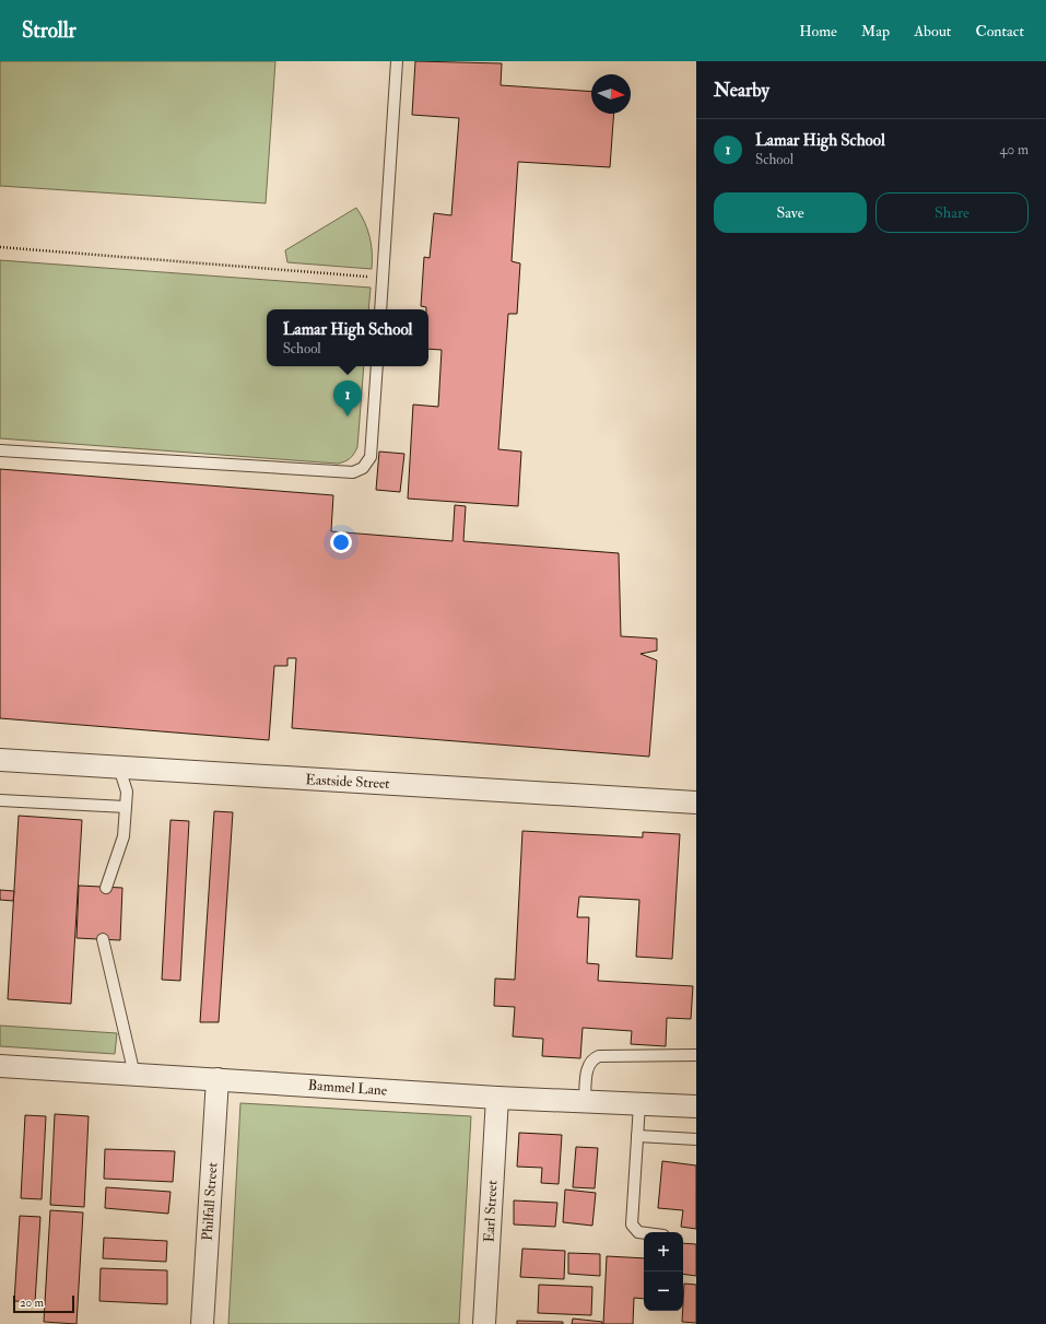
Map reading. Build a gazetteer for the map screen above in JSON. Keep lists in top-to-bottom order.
{
  "streets": {
    "street": [
      "Eastside Street",
      "Bammel Lane",
      "Philfall Street",
      "Earl Street"
    ]
  },
  "crossings": [
    ["Bammel Lane", "Philfall Street"],
    ["Bammel Lane", "Earl Street"]
  ],
  "scale_bar": "20 m",
  "north": "right",
  "page": {
    "header": "Strollr",
    "nav": [
      "Home",
      "Map",
      "About",
      "Contact"
    ],
    "heading": "Nearby",
    "list": [
      {
        "mark": "1",
        "name": "Lamar High School",
        "note": "School",
        "value": "40 m"
      }
    ],
    "buttons": ["Save", "Share"],
    "popup": ["Lamar High School", "School"],
    "pins": "1",
    "map_buttons": ["+", "−"],
    "scale": "20 m"
  }
}
